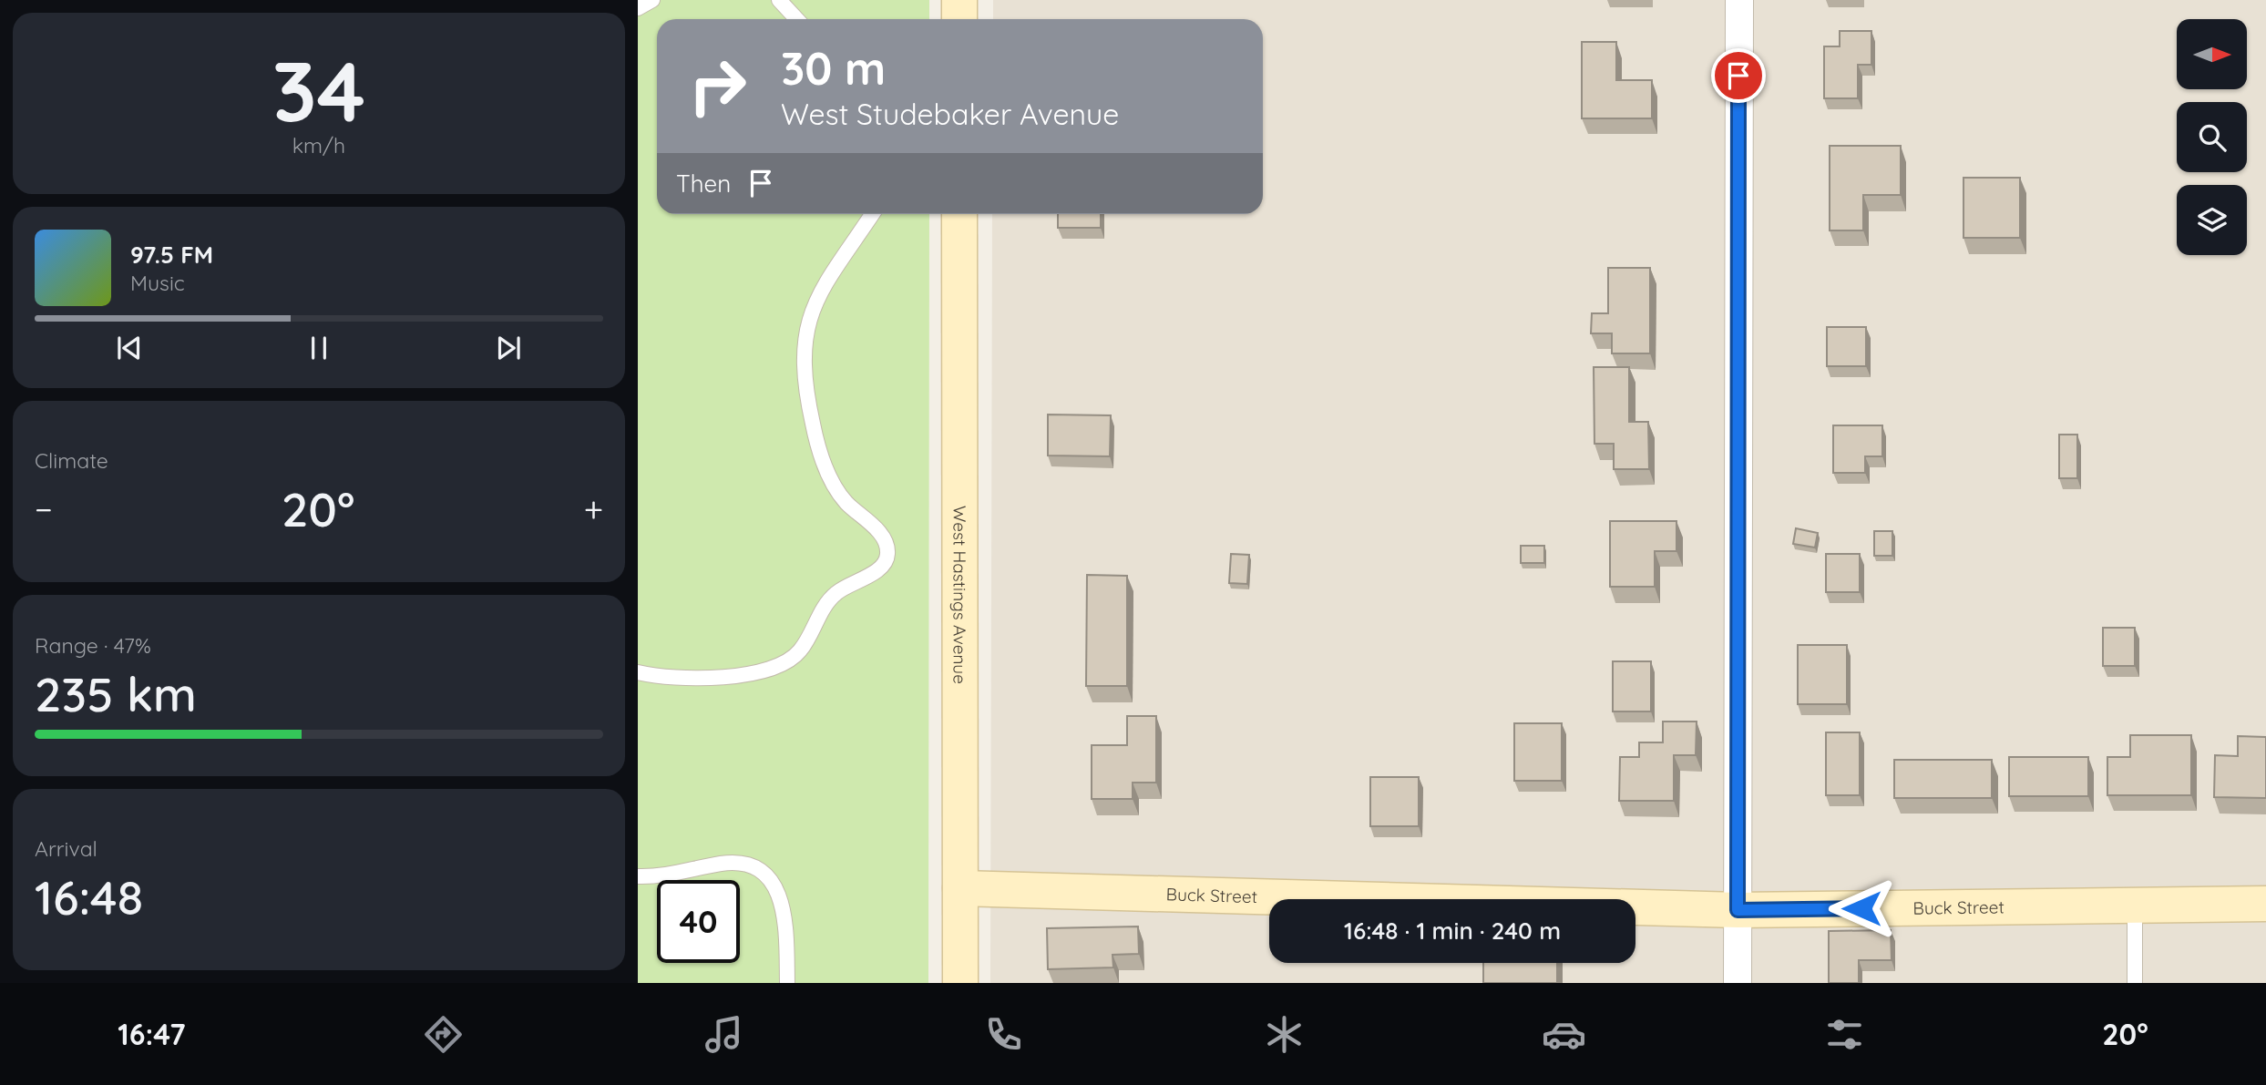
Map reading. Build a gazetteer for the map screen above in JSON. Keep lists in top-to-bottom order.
{
  "streets": {
    "street": ["West Hastings Avenue", "Buck Street"]
  },
  "crossings": [
    ["West Hastings Avenue", "Buck Street"]
  ],
  "north": "right",
  "page": {
    "tile": [
      ["34", "km/h"],
      "Climate",
      ["Range · 47%", "235 km"],
      ["Arrival", "16:48"]
    ],
    "turn": ["30 m", "West Studebaker Avenue"],
    "then": "Then",
    "song": ["97.5 FM", "Music"],
    "heat": ["−", "20°", "+"],
    "limit": "40",
    "trip": "16:48 · 1 min · 240 m",
    "tabs": ["16:47", "20°"]
  }
}
